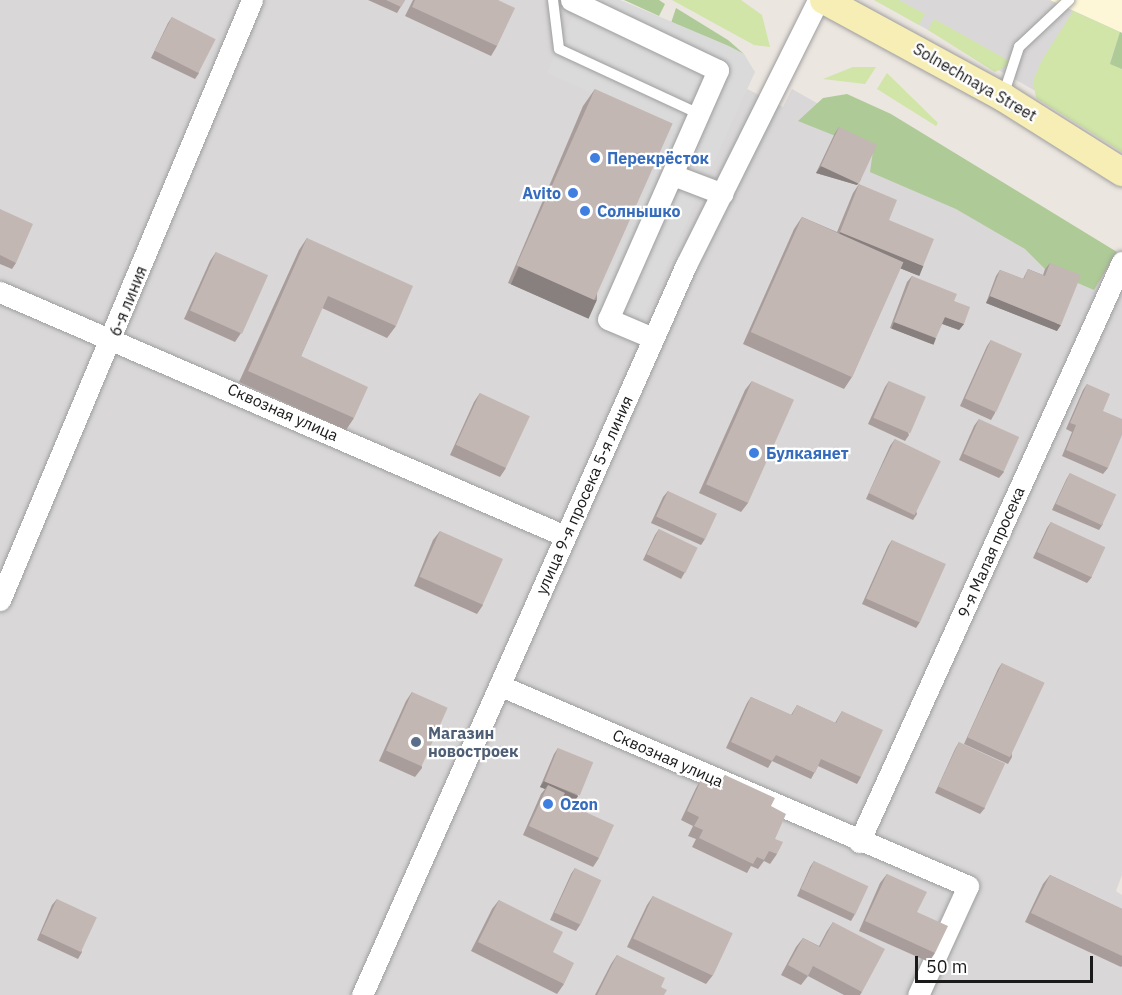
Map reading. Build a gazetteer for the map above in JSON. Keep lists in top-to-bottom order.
{
  "streets": {
    "main road": ["Solnechnaya Street"],
    "street": [
      "6-я линия",
      "Сквозная улица",
      "улица 9-я просека 5-я линия",
      "9-я Малая просека"
    ]
  },
  "crossings": [
    ["6-я линия", "Сквозная улица"],
    ["Сквозная улица", "улица 9-я просека 5-я линия"],
    ["Сквозная улица", "9-я Малая просека"]
  ],
  "places": [
    "Перекрёсток",
    "Avito",
    "Солнышко",
    "Булкаянет",
    "Магазин новостроек",
    "Ozon"
  ],
  "scale_bar": "50 m"
}
